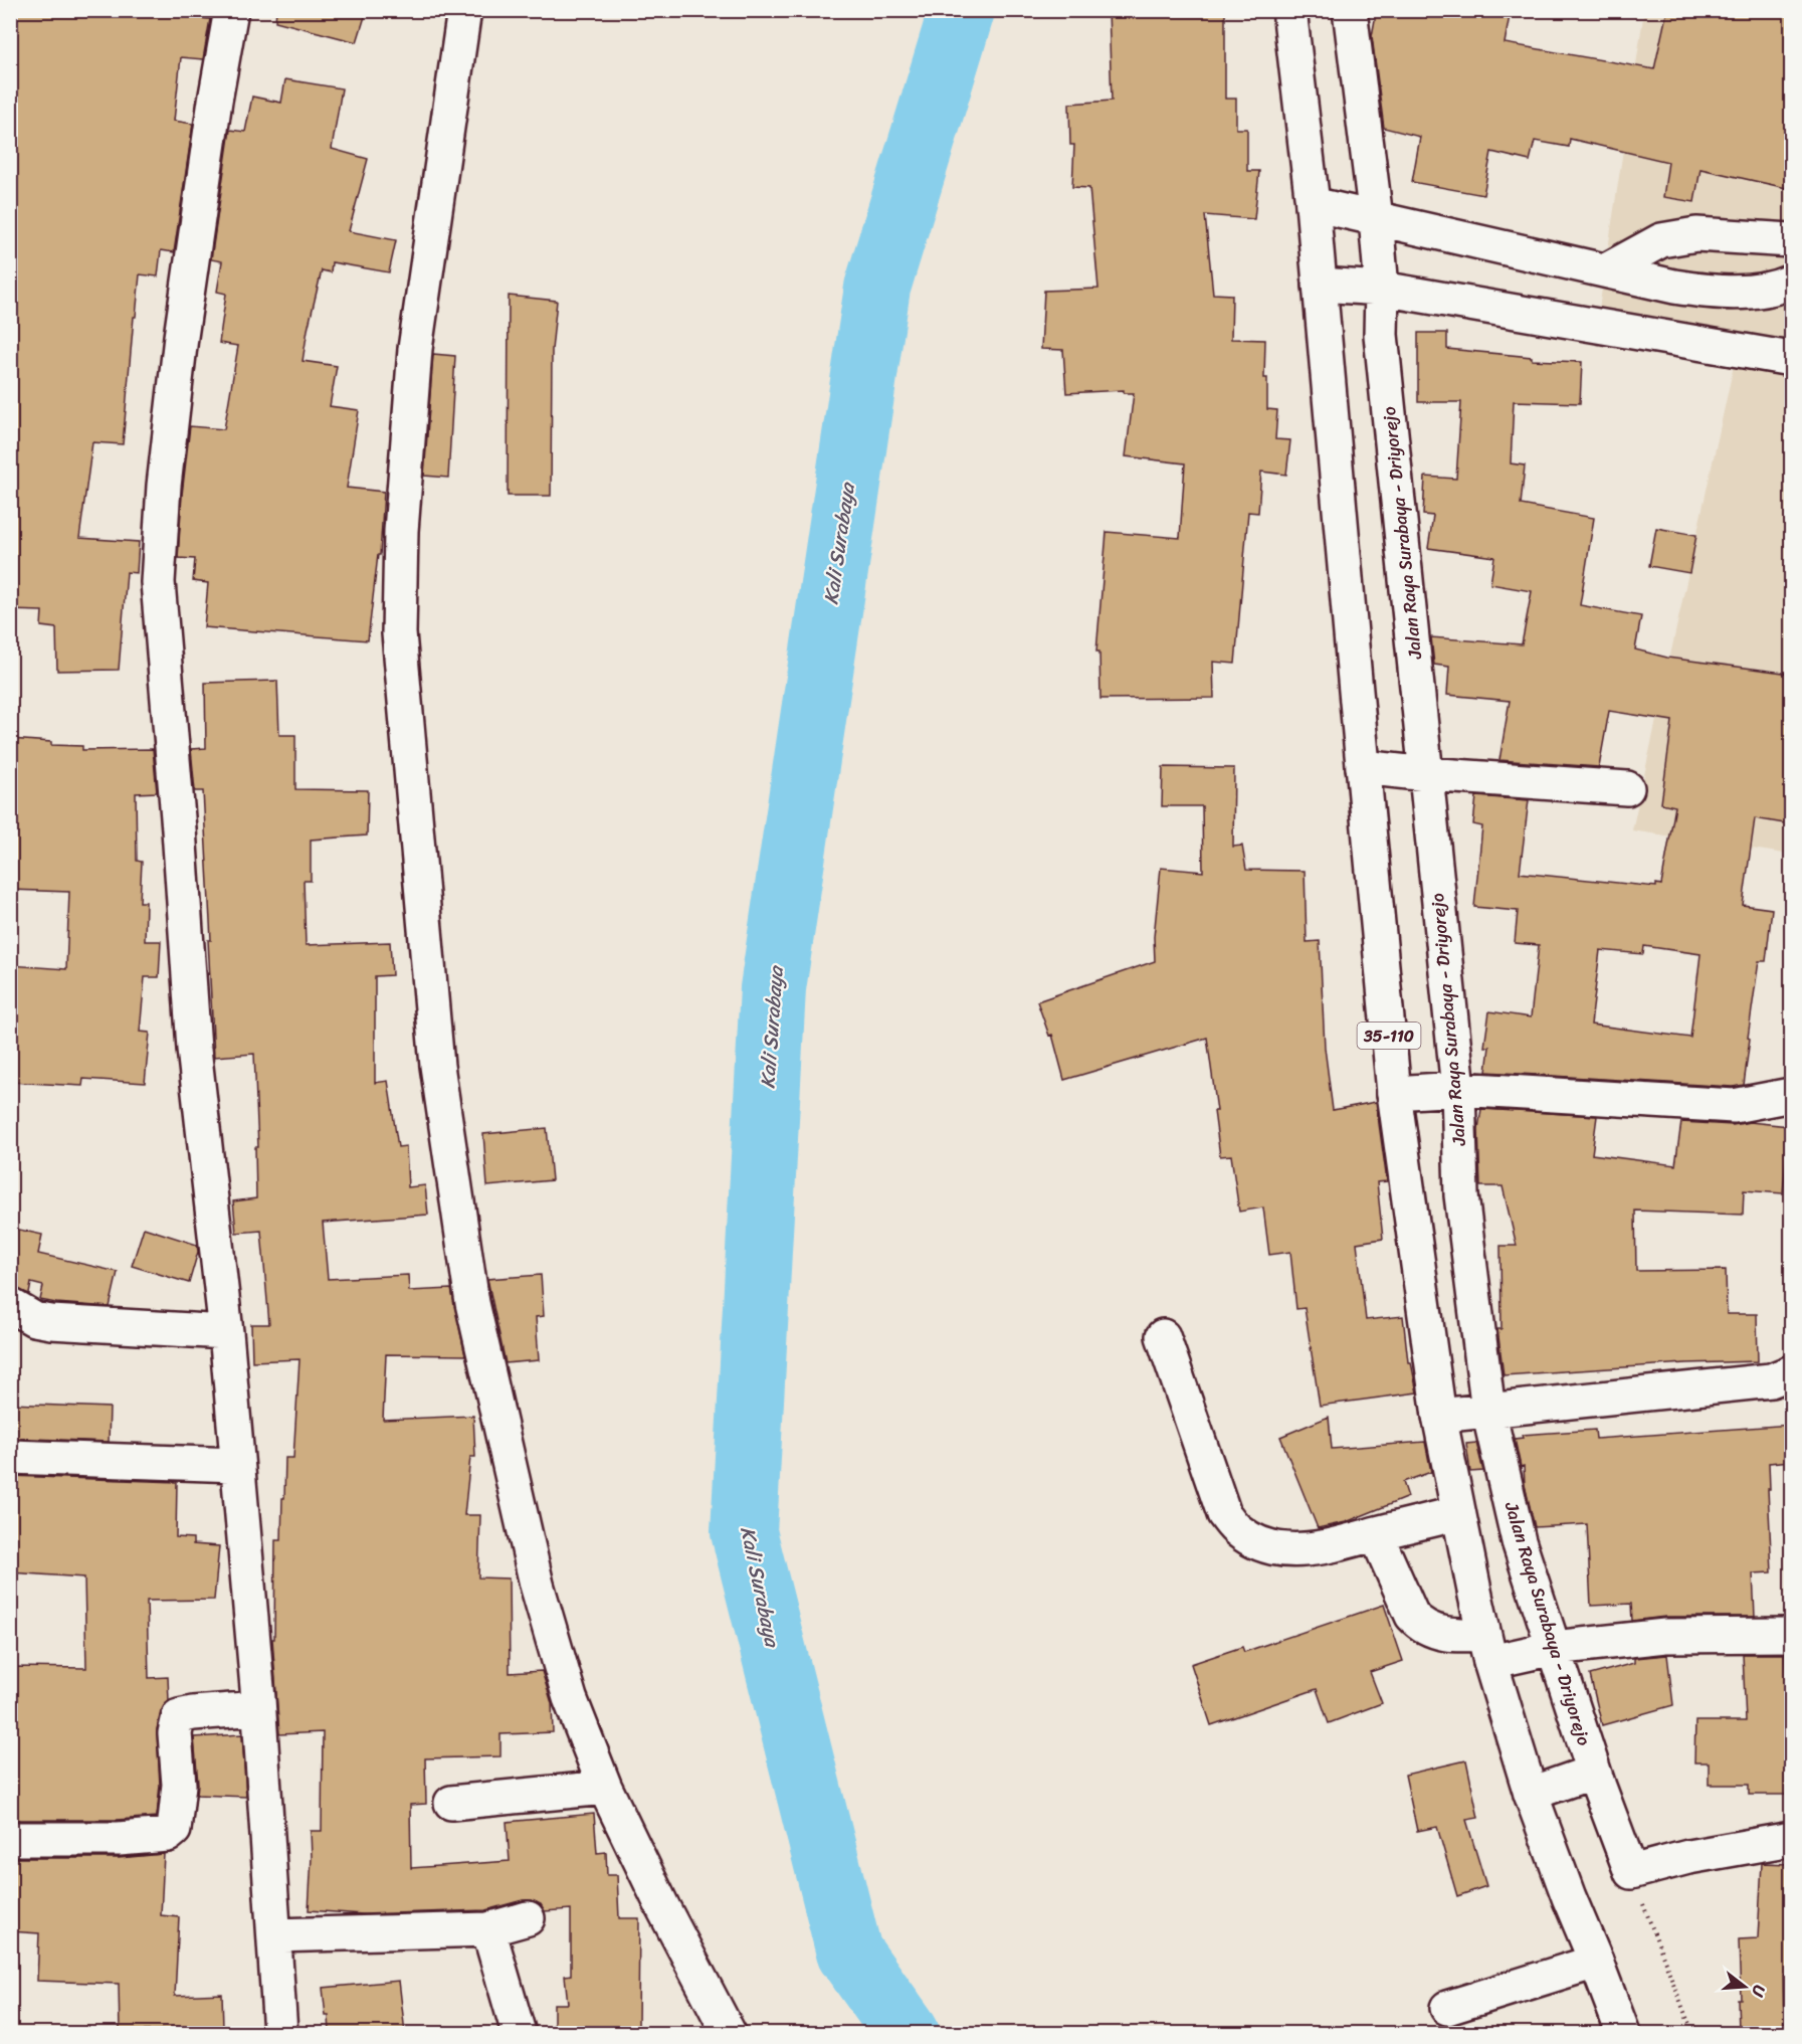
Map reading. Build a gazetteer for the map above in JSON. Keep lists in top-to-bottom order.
{
  "streets": {
    "street": ["Jalan Raya Surabaya - Driyorejo", "35-110"]
  },
  "water": ["Kali Surabaya"],
  "north": "right"
}
